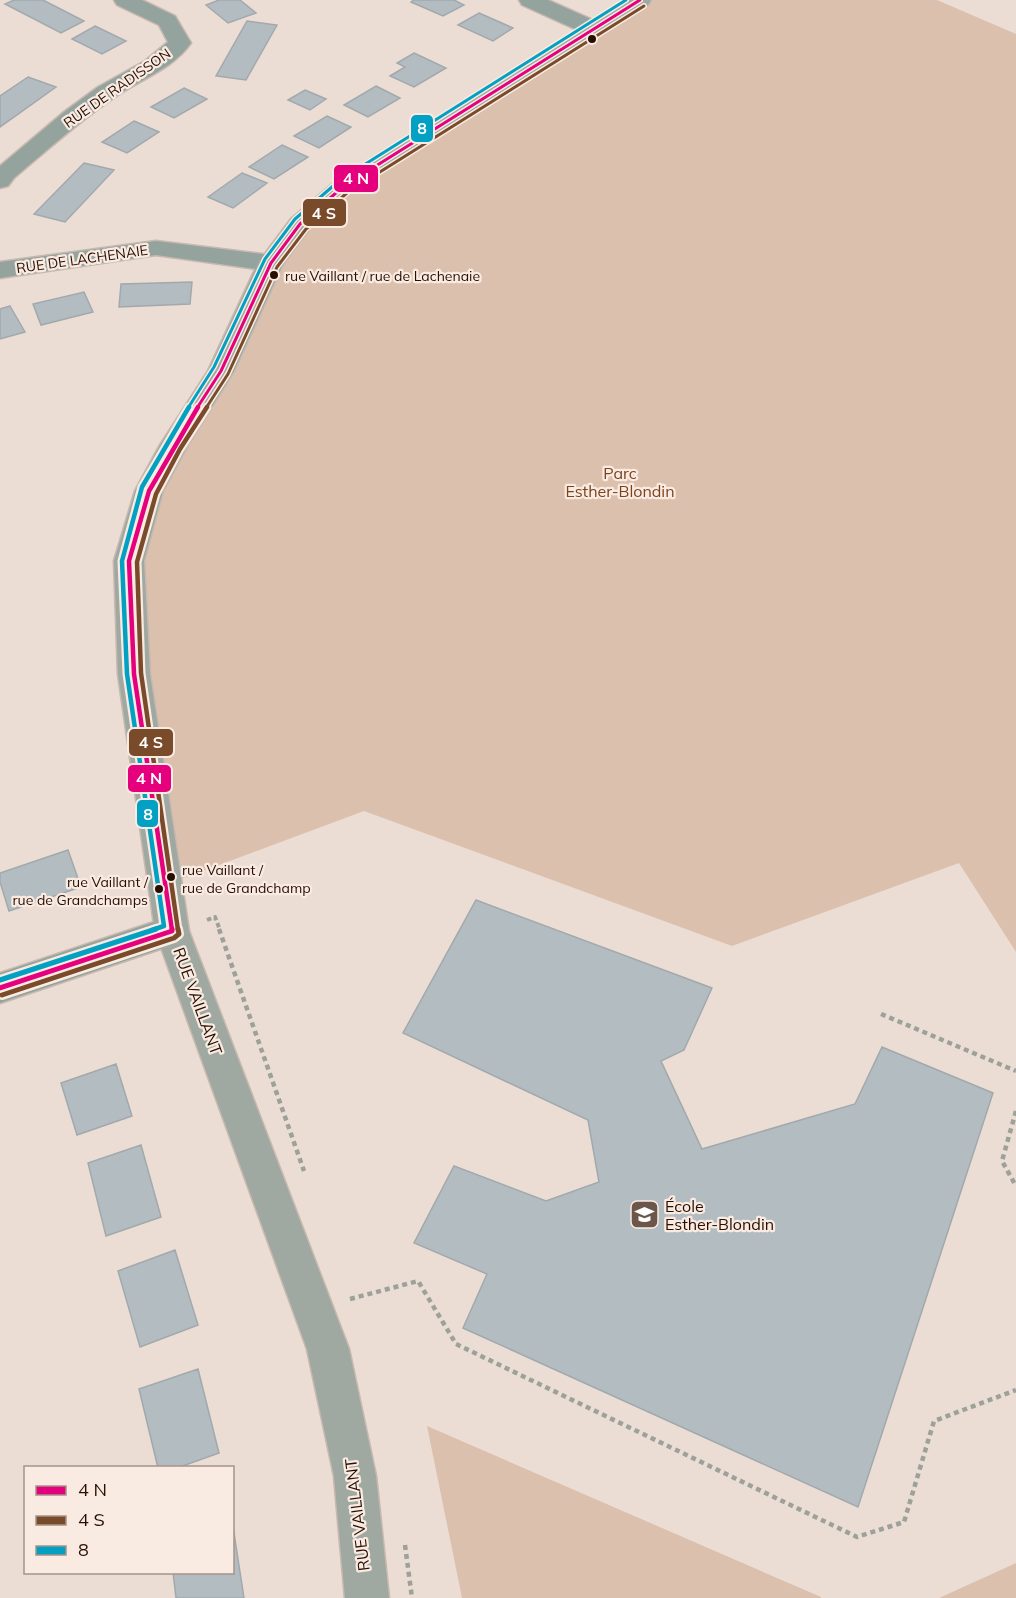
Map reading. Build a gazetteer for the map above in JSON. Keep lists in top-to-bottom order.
{
  "streets": {
    "street": ["RUE DE RADISSON", "RUE DE LACHENAIE", "RUE VAILLANT"]
  },
  "crossings": [
    ["RUE DE LACHENAIE", "RUE VAILLANT"]
  ],
  "parks": ["Parc Esther-Blondin"],
  "places": {
    "other": ["rue Vaillant / rue de Lachenaie", "rue Vaillant / rue de Grandchamp", "rue Vaillant / rue de Grandchamps"],
    "school or university": ["École Esther-Blondin"]
  },
  "lines": ["transit line 8"],
  "legend": ["4 N", "4 S", "8"]
}
